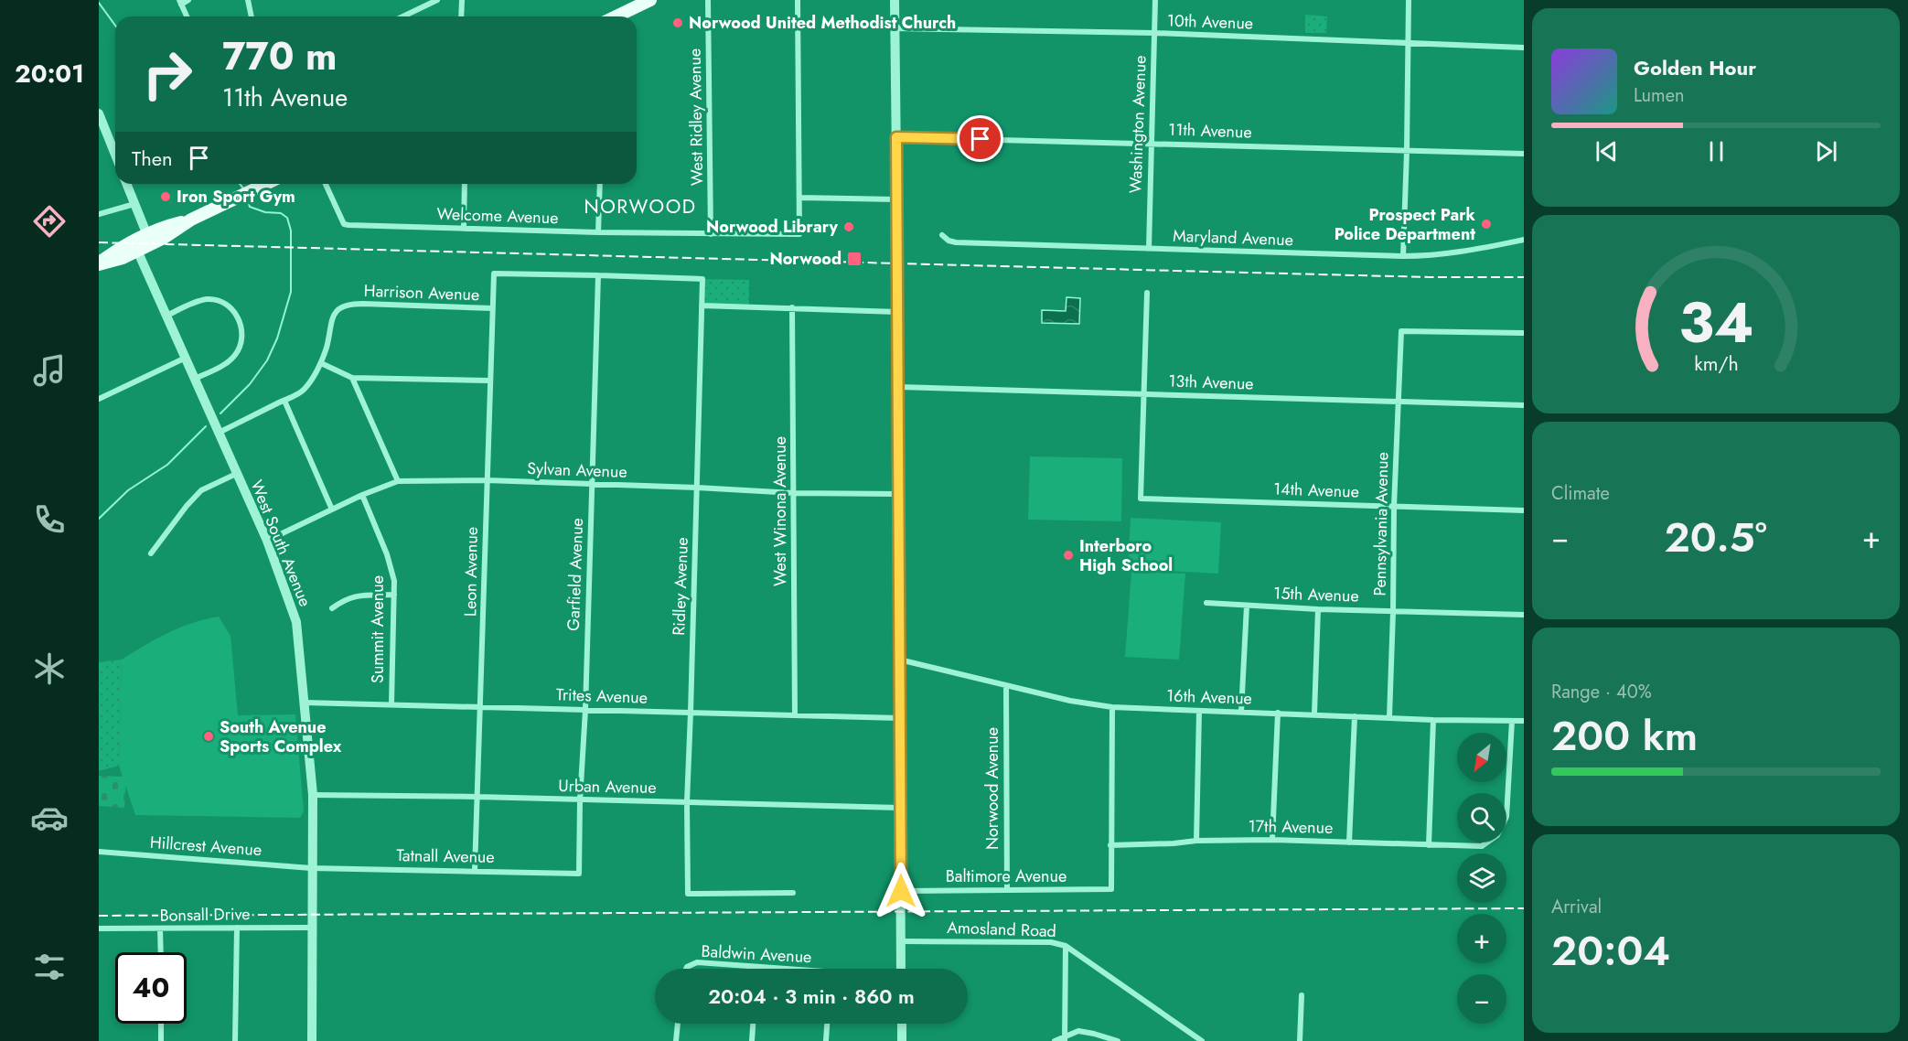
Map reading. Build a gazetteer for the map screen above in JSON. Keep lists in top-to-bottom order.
{
  "streets": {
    "street": [
      "10th Avenue",
      "West Ridley Avenue",
      "Washington Avenue",
      "11th Avenue",
      "Welcome Avenue",
      "Maryland Avenue",
      "Harrison Avenue",
      "13th Avenue",
      "Sylvan Avenue",
      "14th Avenue",
      "West Winona Avenue",
      "Pennsylvania Avenue",
      "West South Avenue",
      "Leon Avenue",
      "Garfield Avenue",
      "Ridley Avenue",
      "15th Avenue",
      "Summit Avenue",
      "Trites Avenue",
      "16th Avenue",
      "Urban Avenue",
      "Norwood Avenue",
      "17th Avenue",
      "Hillcrest Avenue",
      "Tatnall Avenue",
      "Baltimore Avenue",
      "Bonsall Drive",
      "Amosland Road",
      "Baldwin Avenue"
    ]
  },
  "crossings": [
    ["10th Avenue", "Washington Avenue"],
    ["West Ridley Avenue", "Welcome Avenue"],
    ["Washington Avenue", "11th Avenue"],
    ["Washington Avenue", "Maryland Avenue"],
    ["Harrison Avenue", "West South Avenue"],
    ["Harrison Avenue", "Leon Avenue"],
    ["Harrison Avenue", "Garfield Avenue"],
    ["Harrison Avenue", "Ridley Avenue"],
    ["13th Avenue", "14th Avenue"],
    ["13th Avenue", "Pennsylvania Avenue"],
    ["Sylvan Avenue", "West Winona Avenue"],
    ["Sylvan Avenue", "West South Avenue"],
    ["Sylvan Avenue", "Leon Avenue"],
    ["Sylvan Avenue", "Garfield Avenue"],
    ["Sylvan Avenue", "Ridley Avenue"],
    ["Sylvan Avenue", "Summit Avenue"],
    ["14th Avenue", "Pennsylvania Avenue"],
    ["West Winona Avenue", "Trites Avenue"],
    ["Pennsylvania Avenue", "15th Avenue"],
    ["Pennsylvania Avenue", "16th Avenue"],
    ["West South Avenue", "Trites Avenue"],
    ["West South Avenue", "Urban Avenue"],
    ["West South Avenue", "Hillcrest Avenue"],
    ["West South Avenue", "Tatnall Avenue"],
    ["West South Avenue", "Bonsall Drive"],
    ["Leon Avenue", "Trites Avenue"],
    ["Leon Avenue", "Urban Avenue"],
    ["Leon Avenue", "Tatnall Avenue"],
    ["Garfield Avenue", "Trites Avenue"],
    ["Garfield Avenue", "Urban Avenue"],
    ["Garfield Avenue", "Tatnall Avenue"],
    ["Ridley Avenue", "Trites Avenue"],
    ["Ridley Avenue", "Urban Avenue"],
    ["Summit Avenue", "Trites Avenue"],
    ["16th Avenue", "Norwood Avenue"],
    ["16th Avenue", "17th Avenue"],
    ["Norwood Avenue", "Baltimore Avenue"],
    ["17th Avenue", "Baltimore Avenue"],
    ["Hillcrest Avenue", "Tatnall Avenue"]
  ],
  "districts": ["NORWOOD"],
  "places": {
    "other": [
      "Norwood United Methodist Church",
      "Iron Sport Gym",
      "Prospect Park Police Department",
      "Norwood Library",
      "Interboro High School",
      "South Avenue Sports Complex"
    ],
    "transit": ["Norwood"]
  },
  "north": "bottom left",
  "page": {
    "tabs": "20:01",
    "turn": ["770 m", "11th Avenue"],
    "song": ["Golden Hour", "Lumen"],
    "then": "Then",
    "tile": [
      "Climate",
      ["Range · 40%", "200 km"],
      ["Arrival", "20:04"]
    ],
    "heat": ["−", "20.5°", "+"],
    "map_buttons": ["+", "−"],
    "limit": "40",
    "trip": "20:04 · 3 min · 860 m",
    "gauge": ["34", "km/h"]
  }
}
